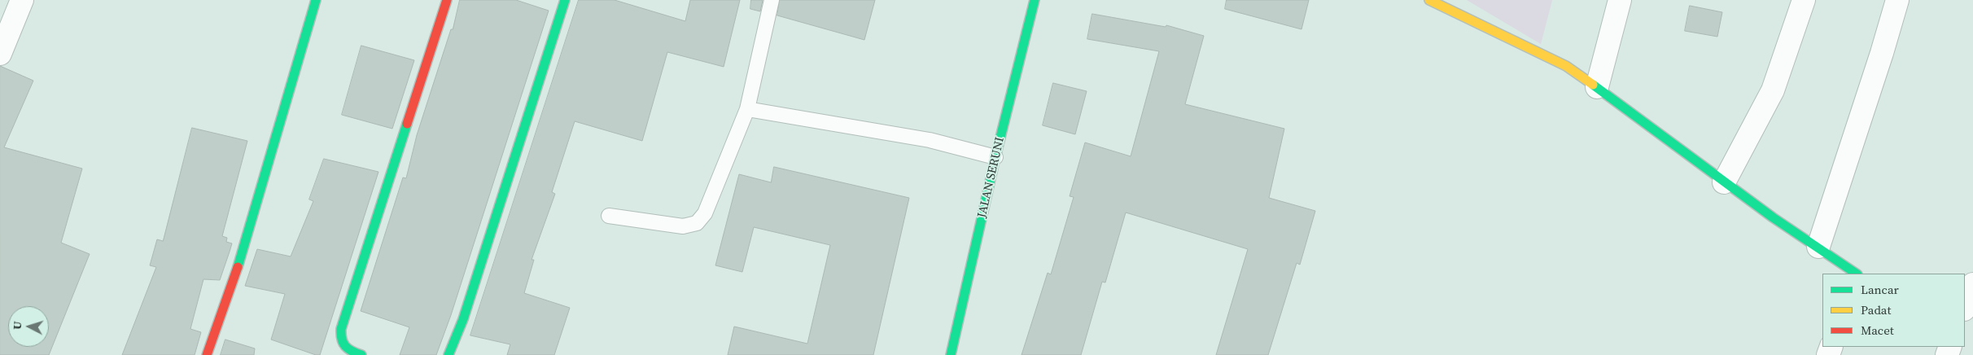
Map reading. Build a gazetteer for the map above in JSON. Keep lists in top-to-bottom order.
{
  "streets": {
    "street": ["JALAN SERUNI"]
  },
  "legend": ["Lancar", "Padat", "Macet"],
  "north": "left"
}
